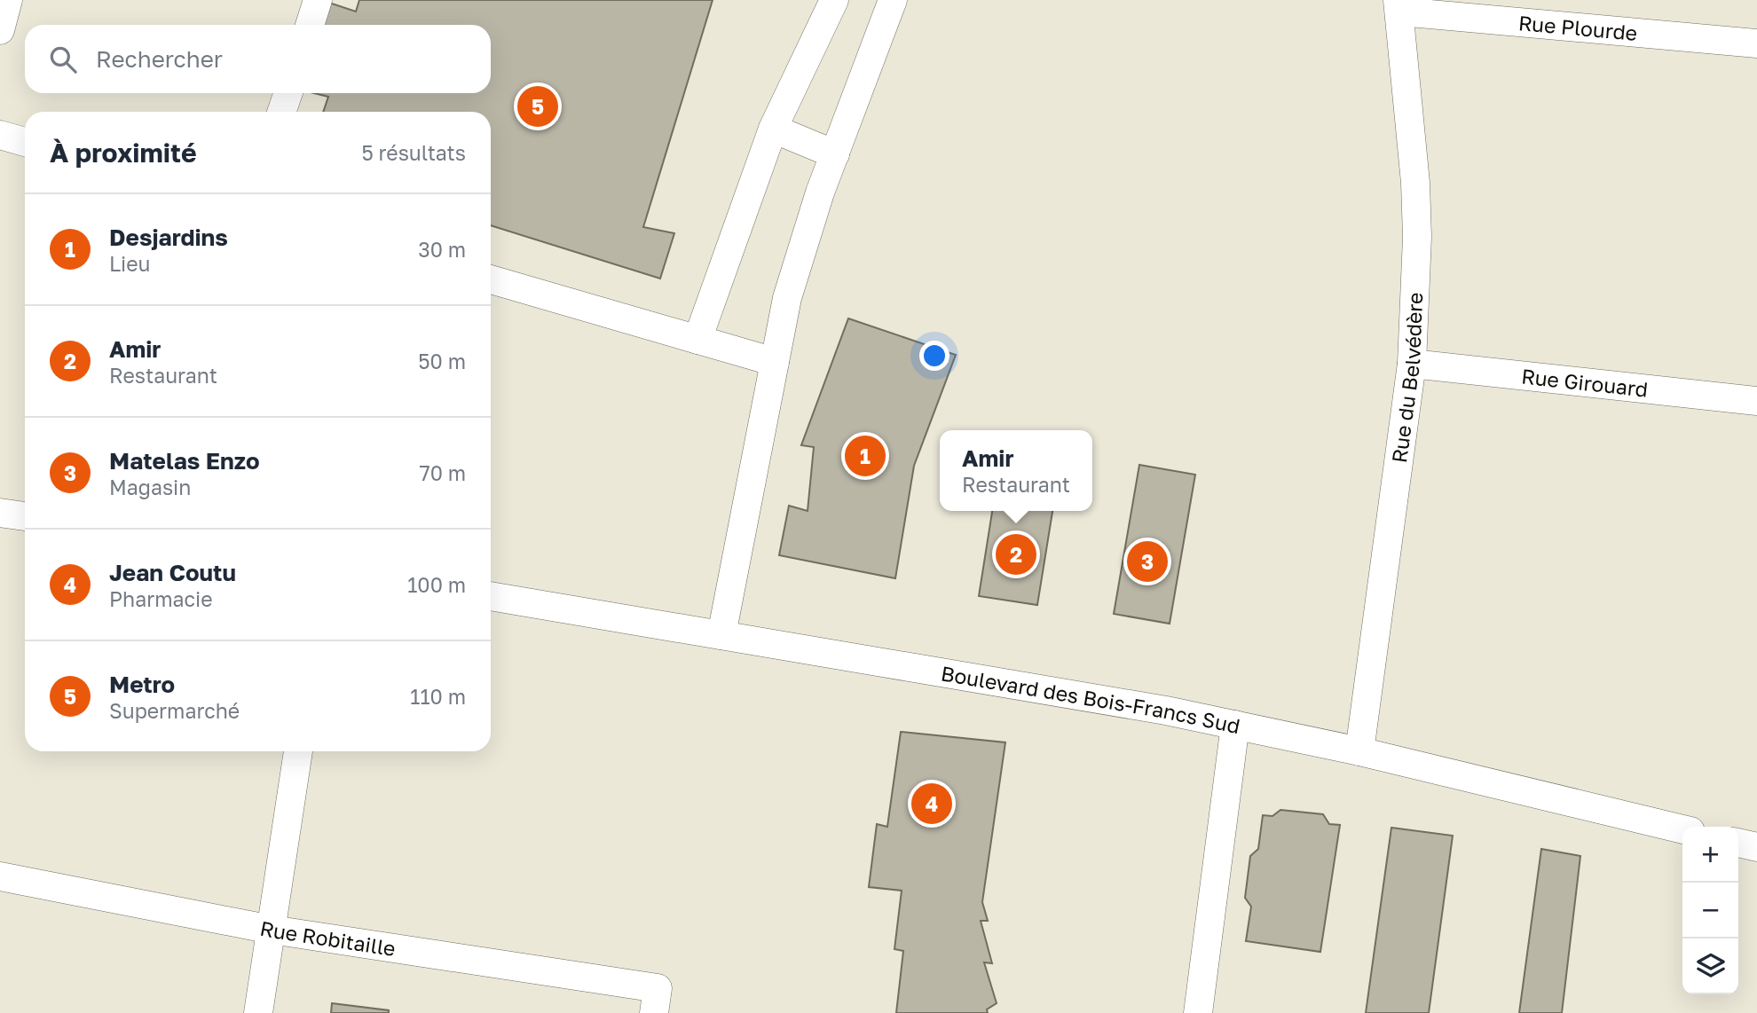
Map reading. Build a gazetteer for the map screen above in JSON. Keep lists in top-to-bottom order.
{
  "streets": {
    "street": [
      "Rue Plourde",
      "Rue du Belvédère",
      "Rue Girouard",
      "Boulevard des Bois-Francs Sud",
      "Rue Robitaille"
    ]
  },
  "crossings": [
    ["Rue Plourde", "Rue du Belvédère"],
    ["Rue du Belvédère", "Rue Girouard"],
    ["Rue du Belvédère", "Boulevard des Bois-Francs Sud"]
  ],
  "page": {
    "search": "Rechercher",
    "pins": [
      "5",
      "1",
      "2",
      "3",
      "4"
    ],
    "heading": ["À proximité", "5 résultats"],
    "list": [
      {
        "mark": "1",
        "name": "Desjardins",
        "note": "Lieu",
        "value": "30 m"
      },
      {
        "mark": "2",
        "name": "Amir",
        "note": "Restaurant",
        "value": "50 m"
      },
      {
        "mark": "3",
        "name": "Matelas Enzo",
        "note": "Magasin",
        "value": "70 m"
      },
      {
        "mark": "4",
        "name": "Jean Coutu",
        "note": "Pharmacie",
        "value": "100 m"
      },
      {
        "mark": "5",
        "name": "Metro",
        "note": "Supermarché",
        "value": "110 m"
      }
    ],
    "popup": ["Amir", "Restaurant"],
    "map_buttons": ["+", "−"]
  }
}
